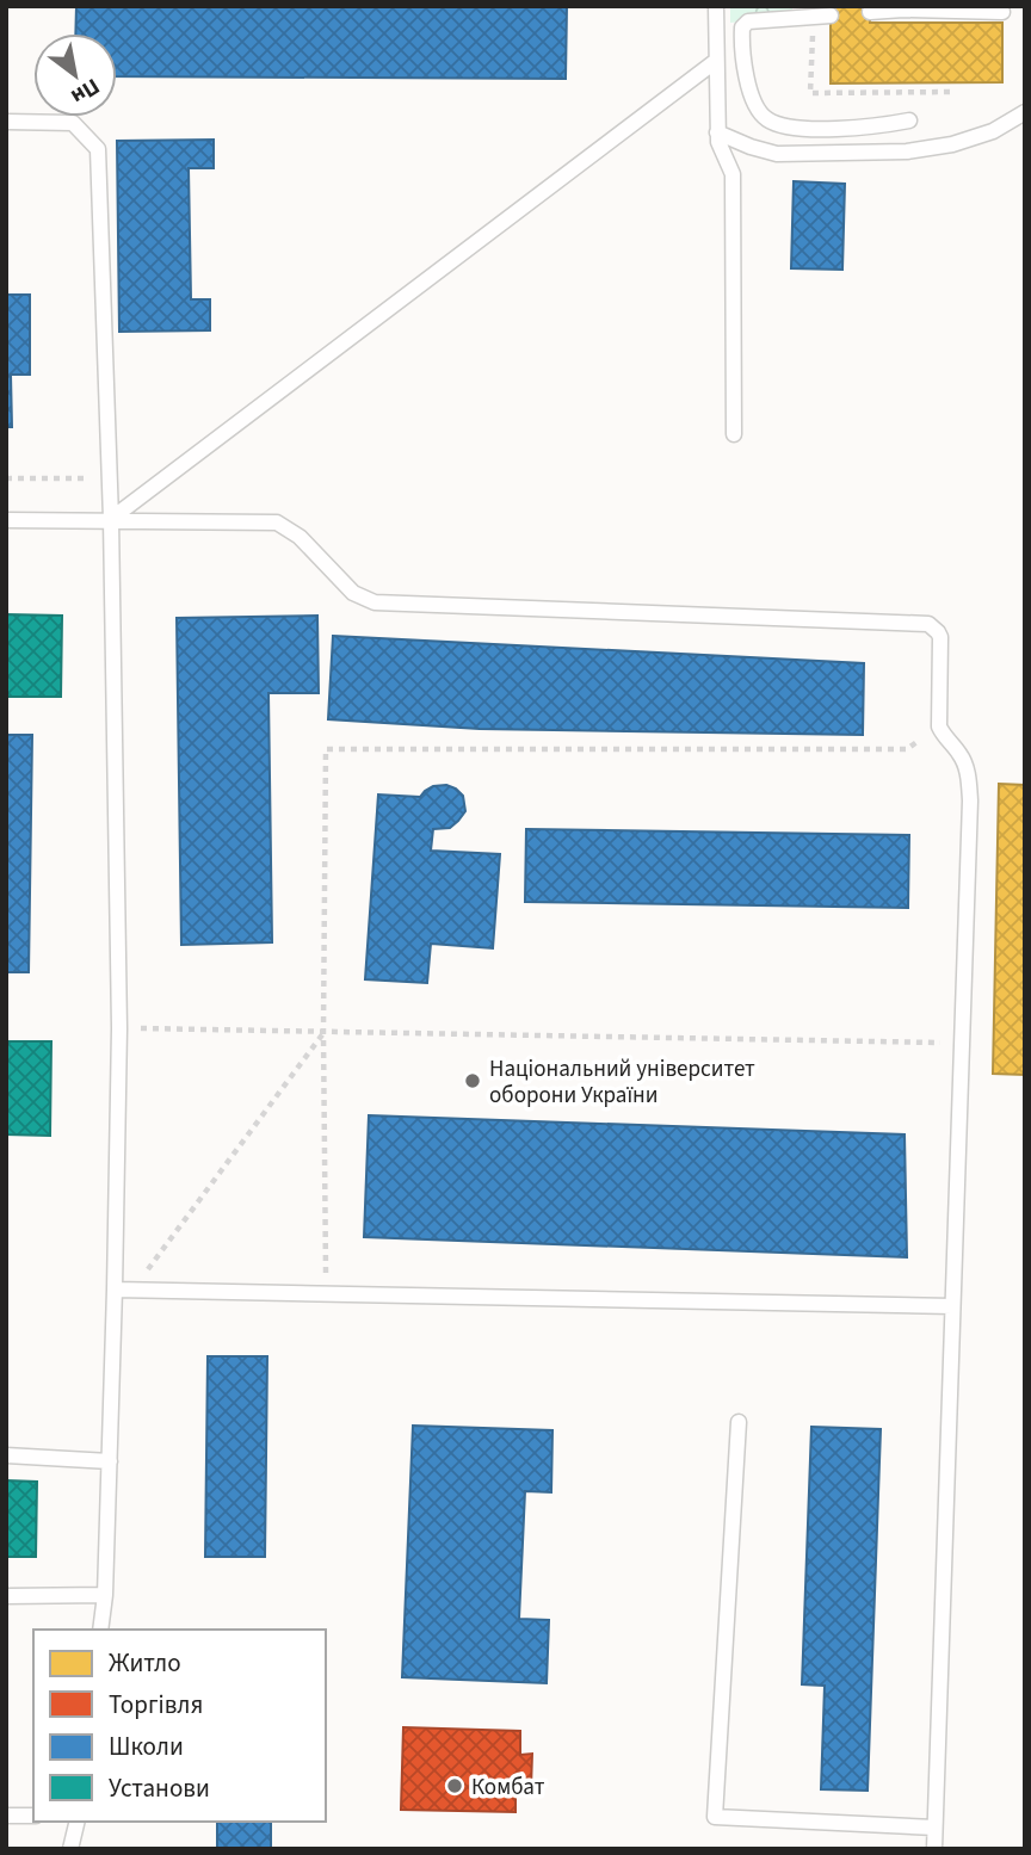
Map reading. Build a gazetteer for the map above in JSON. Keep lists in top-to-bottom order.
{
  "places": ["Національний університет оборони України", "Комбат"],
  "legend": [
    "Житло",
    "Торгівля",
    "Школи",
    "Установи"
  ],
  "north": "bottom right"
}
